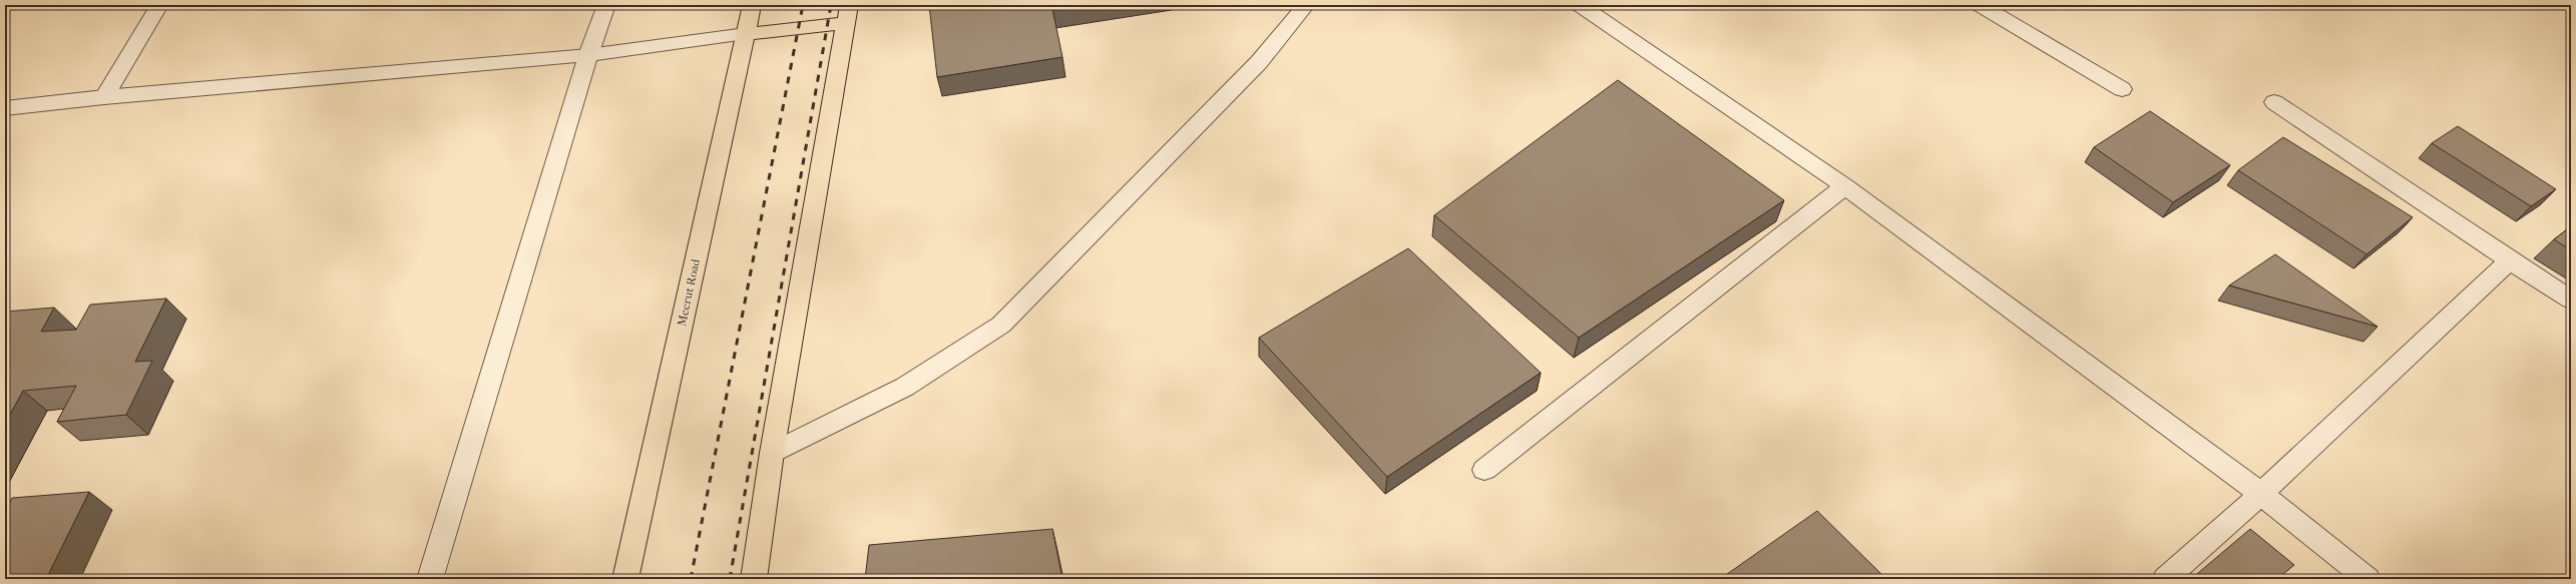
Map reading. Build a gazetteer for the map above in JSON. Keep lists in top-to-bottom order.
{
  "streets": {
    "main road": ["Meerut Road"]
  }
}
